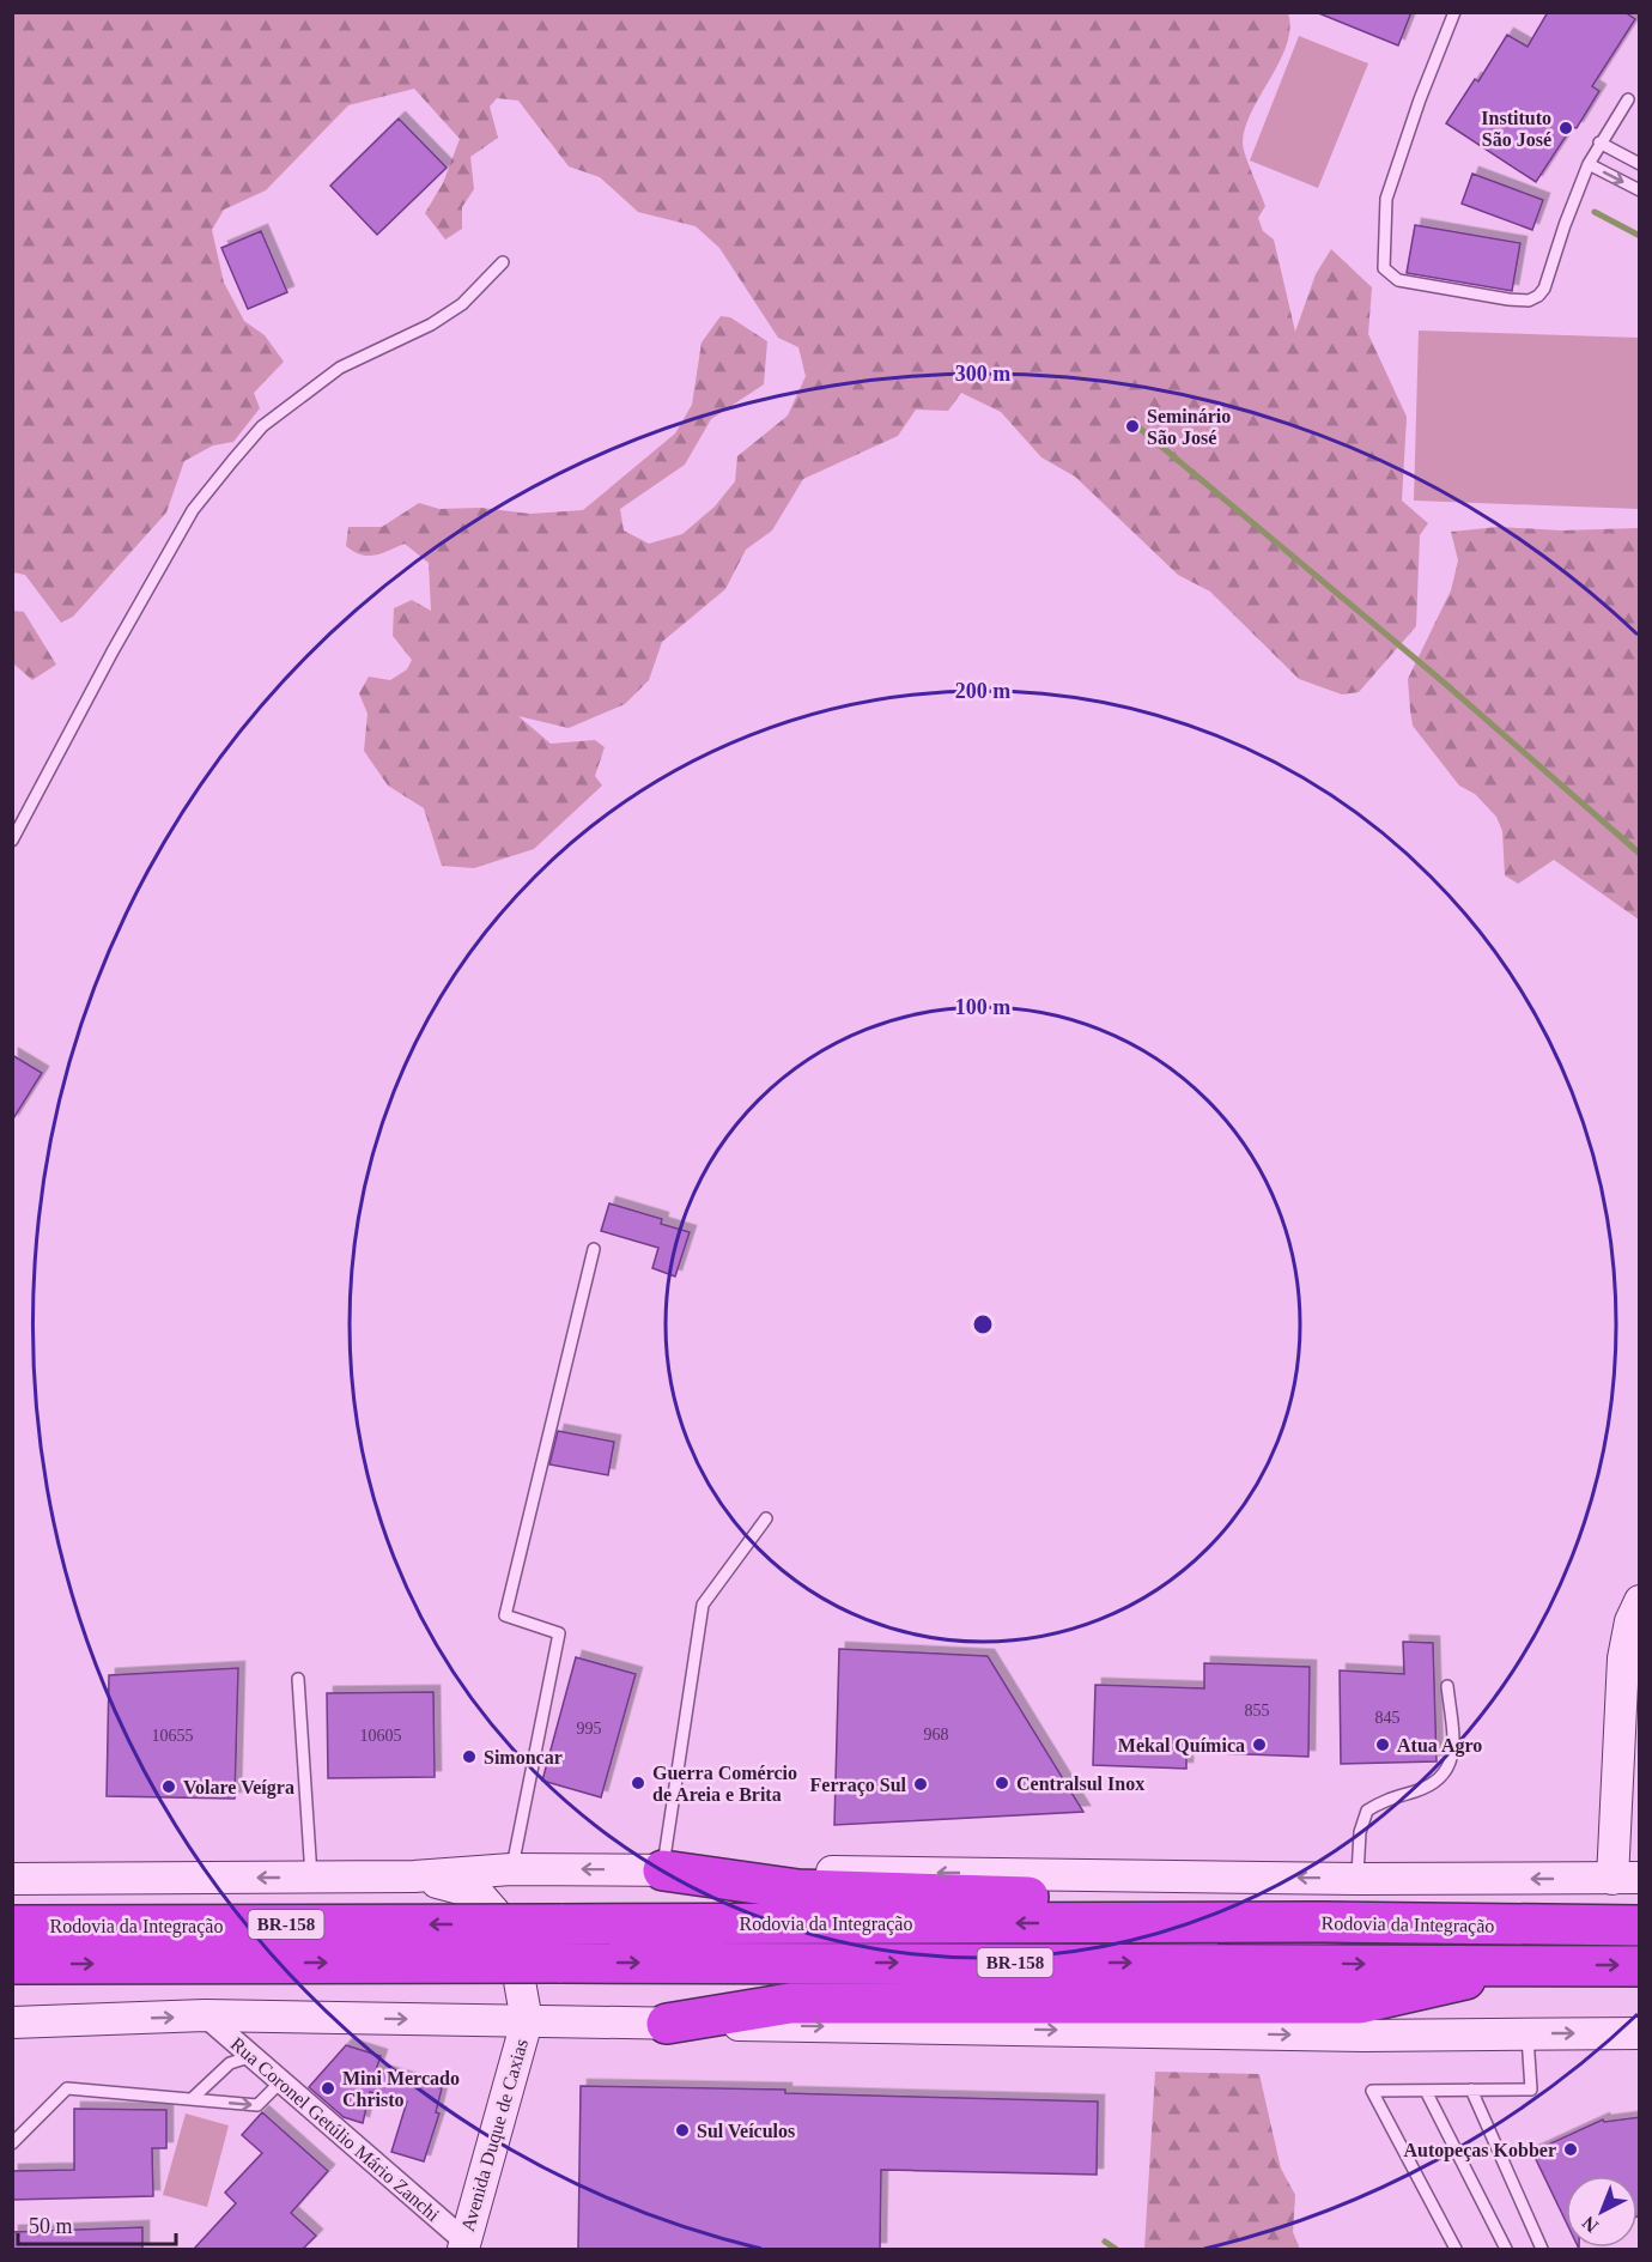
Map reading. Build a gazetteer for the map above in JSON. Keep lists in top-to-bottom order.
{
  "streets": {
    "highway": ["Rodovia da Integração", "BR-158"],
    "main road": ["Avenida Duque de Caxias"],
    "street": ["Rua Coronel Getúlio Mário Zanchi"]
  },
  "crossings": [
    ["Rodovia da Integração", "BR-158"],
    ["BR-158", "Rua Coronel Getúlio Mário Zanchi"],
    ["BR-158", "Avenida Duque de Caxias"],
    ["Rua Coronel Getúlio Mário Zanchi", "Avenida Duque de Caxias"]
  ],
  "places": [
    "Instituto São José",
    "Seminário São José",
    "Mekal Química",
    "Atua Agro",
    "Simoncar",
    "Guerra Comércio de Areia e Brita",
    "Centralsul Inox",
    "Ferraço Sul",
    "Volare Veígra",
    "Mini Mercado Christo",
    "Sul Veículos",
    "Autopeças Kobber"
  ],
  "house_numbers": [
    "855",
    "845",
    "995",
    "968",
    "10655",
    "10605"
  ],
  "scale_bar": "50 m",
  "north": "bottom left",
  "rings": ["300 m", "200 m", "100 m"]
}
